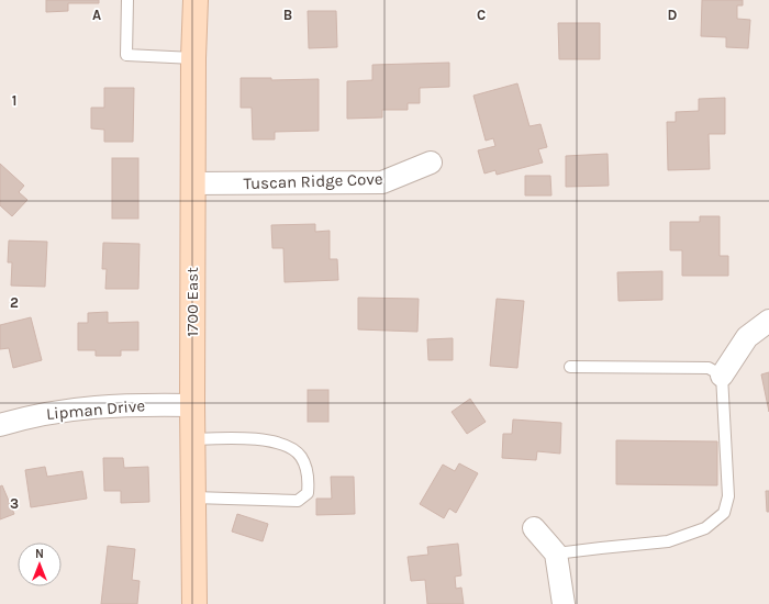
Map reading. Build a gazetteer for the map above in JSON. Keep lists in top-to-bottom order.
{
  "streets": {
    "main road": ["1700 East"],
    "street": ["Tuscan Ridge Cove", "Lipman Drive"]
  },
  "crossings": [
    ["Tuscan Ridge Cove", "1700 East"],
    ["1700 East", "Lipman Drive"]
  ],
  "north": "top",
  "grid": {
    "columns": [
      "A",
      "B",
      "C",
      "D"
    ],
    "rows": ["1", "2", "3"]
  }
}
